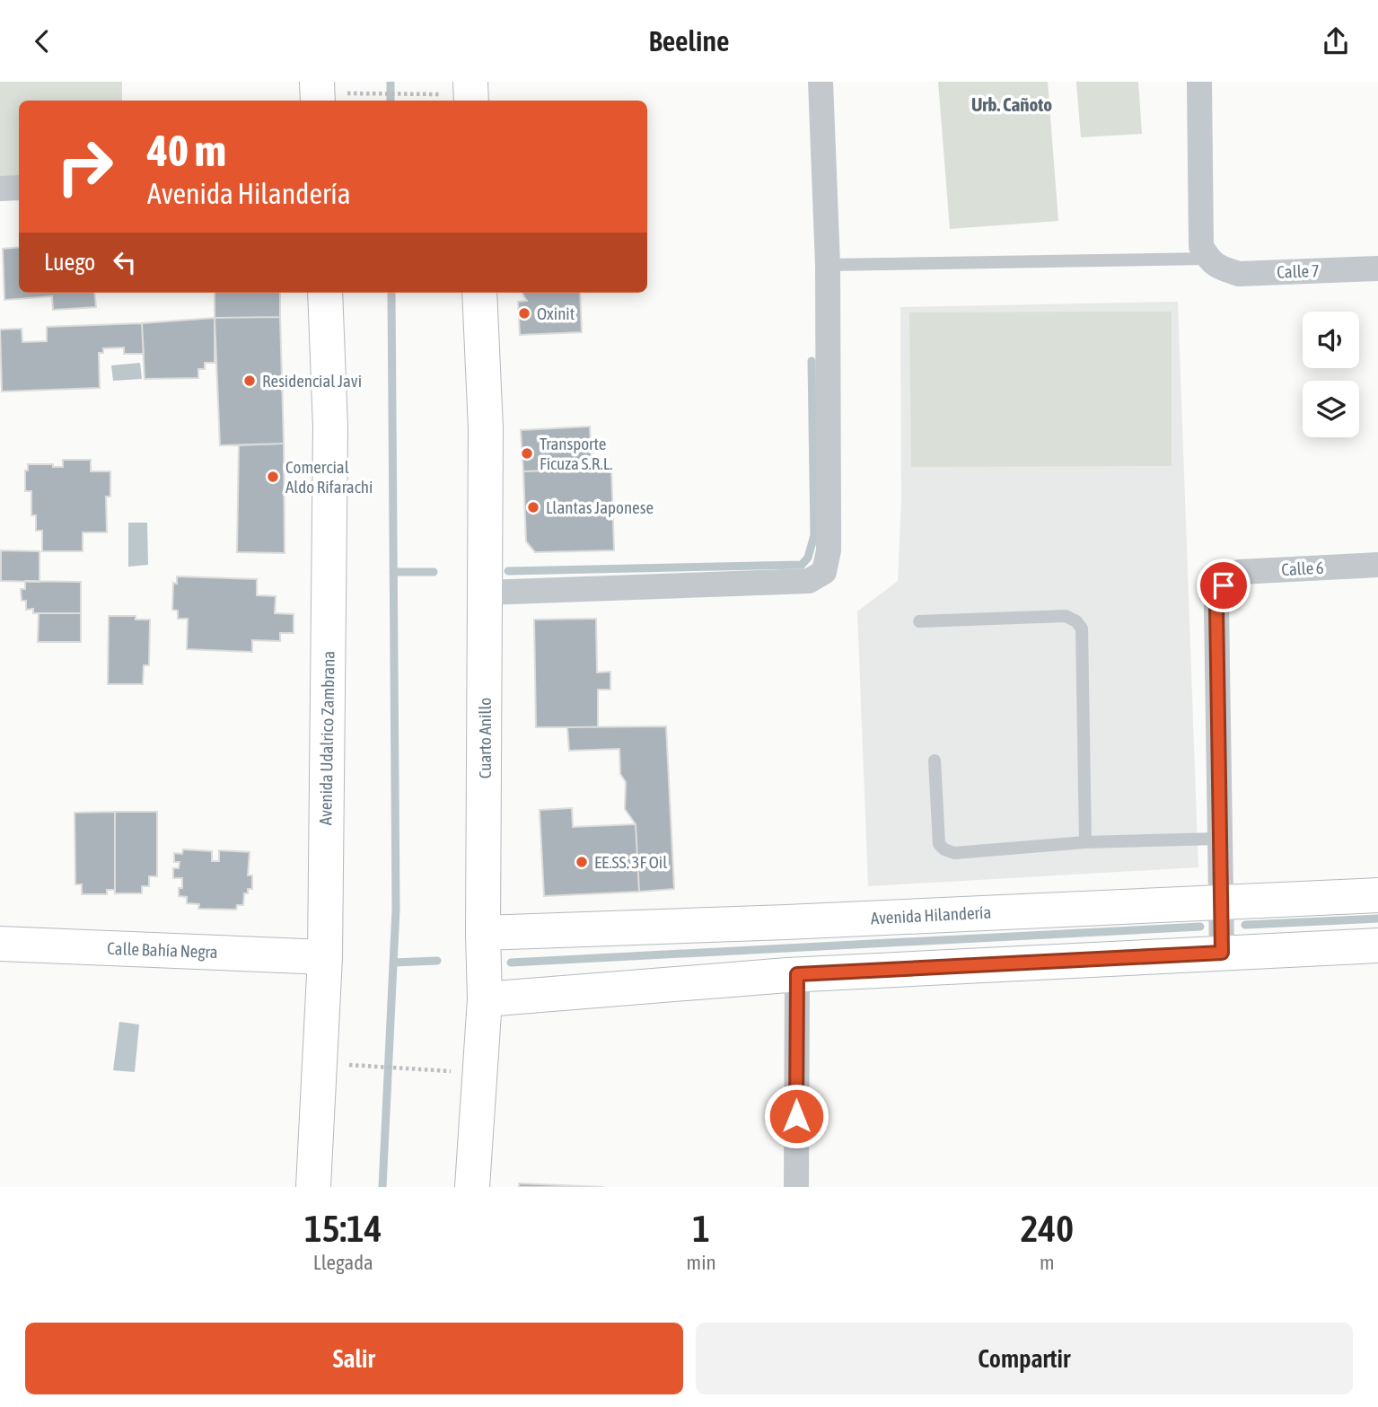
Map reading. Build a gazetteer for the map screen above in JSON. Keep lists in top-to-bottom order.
{
  "streets": {
    "main road": [
      "Avenida Udalrico Zambrana",
      "Cuarto Anillo",
      "Avenida Hilandería",
      "Calle Bahía Negra"
    ],
    "street": ["Calle 7", "Calle 6"]
  },
  "crossings": [
    ["Calle 6", "Avenida Hilandería"],
    ["Avenida Udalrico Zambrana", "Calle Bahía Negra"],
    ["Cuarto Anillo", "Avenida Hilandería"]
  ],
  "districts": ["Urb. Cañoto"],
  "places": [
    "Oxinit",
    "Residencial Javi",
    "Transporte Ficuza S.R.L.",
    "Comercial Aldo Rifarachi",
    "Llantas Japonese",
    "EE.SS. 3F Oil"
  ],
  "page": {
    "header": "Beeline",
    "turn": ["40 m", "Avenida Hilandería"],
    "then": "Luego",
    "eta": [
      "15:14",
      "Llegada",
      "1",
      "min",
      "240",
      "m"
    ],
    "buttons": ["Salir", "Compartir"]
  }
}
